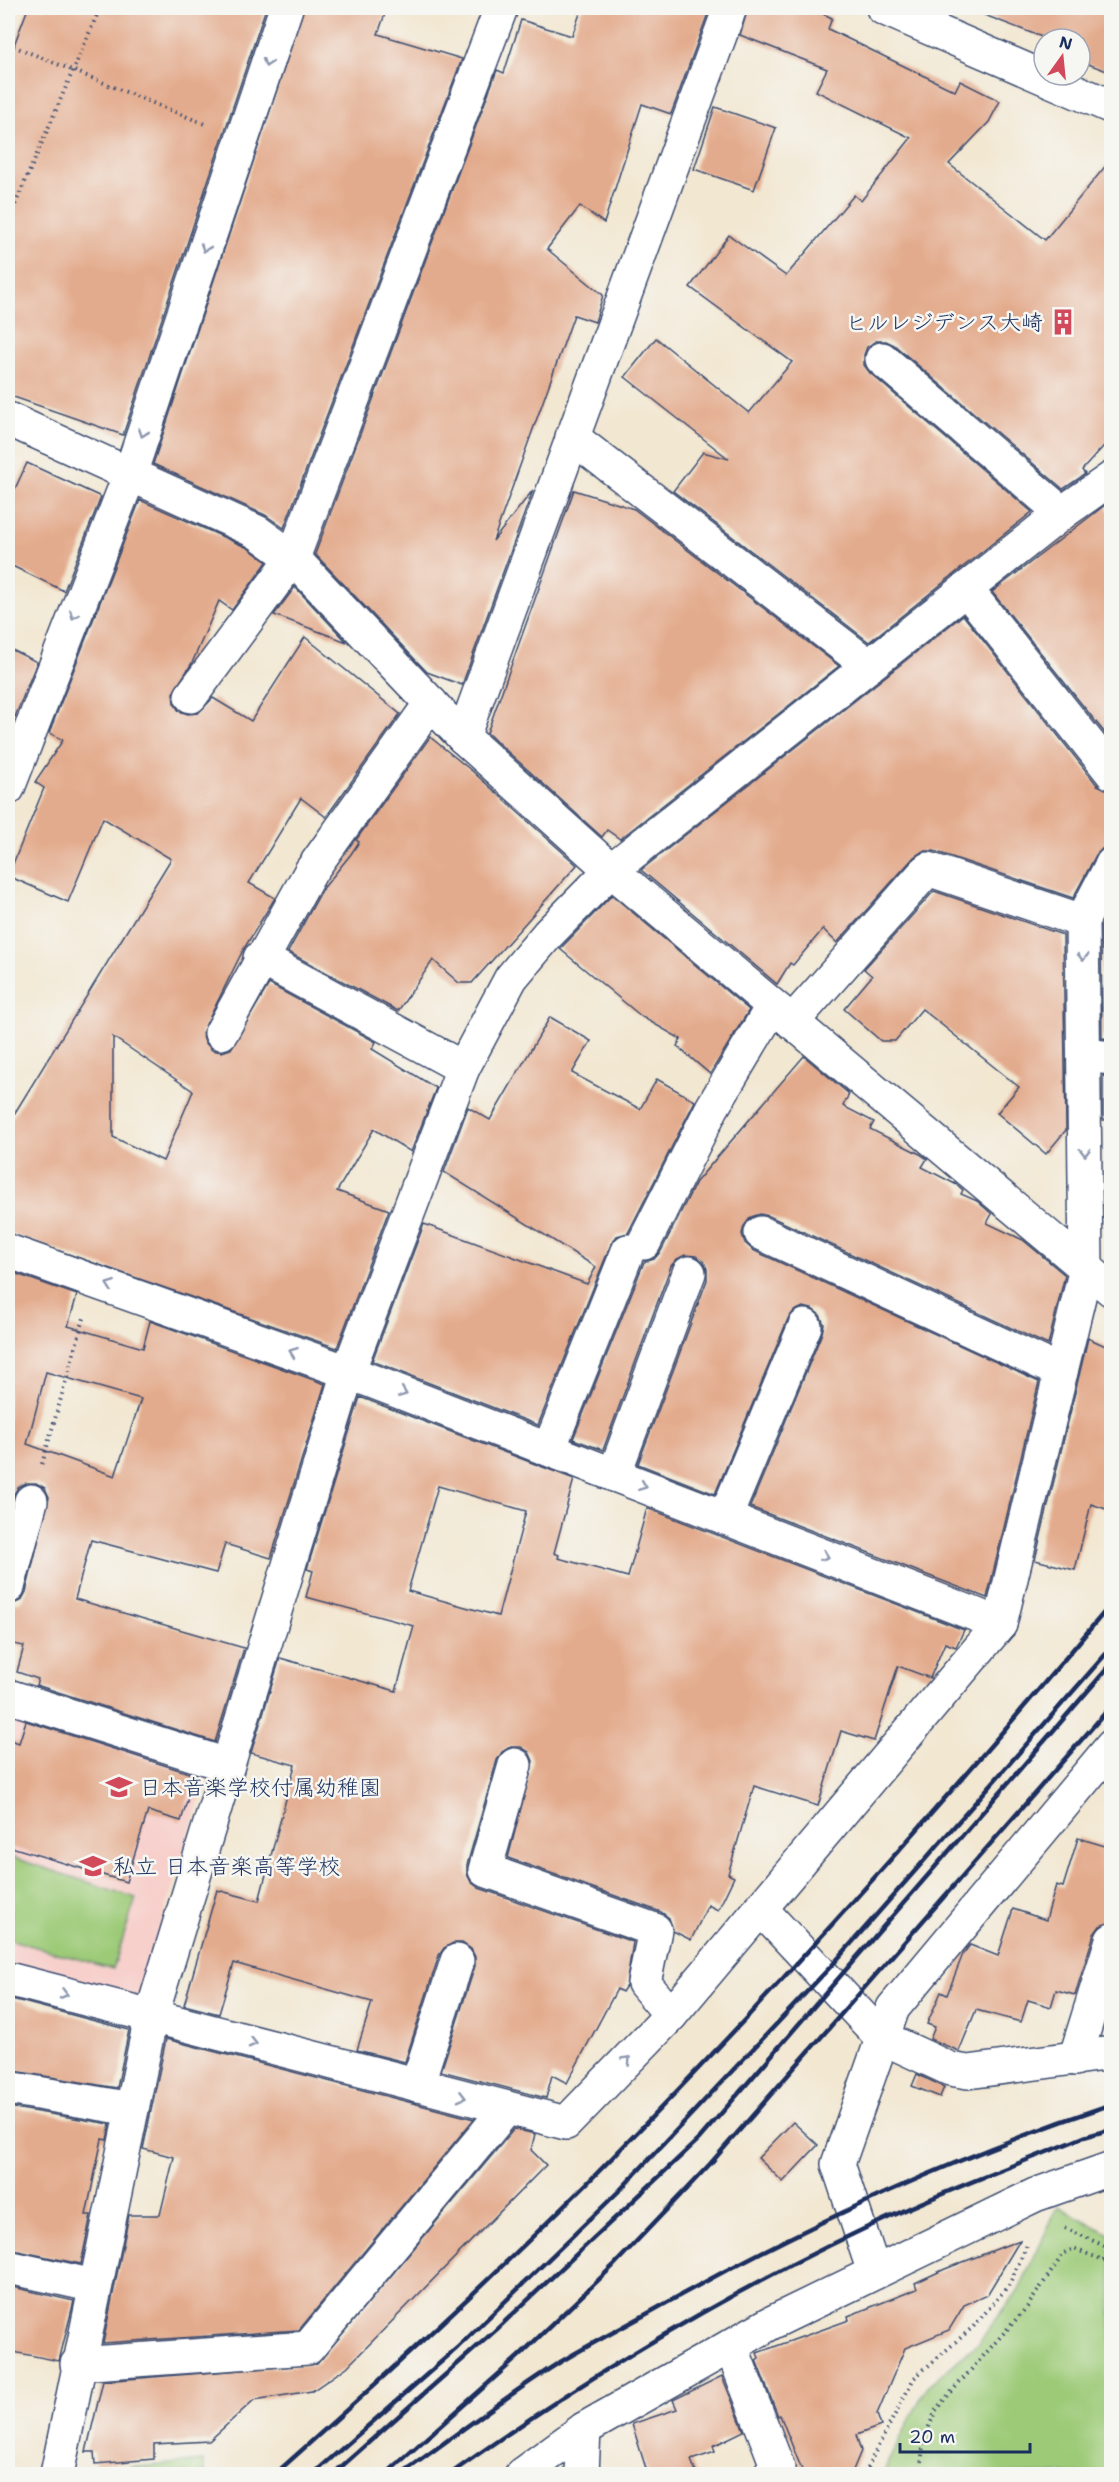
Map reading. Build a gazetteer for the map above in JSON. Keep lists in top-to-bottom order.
{
  "places": {
    "building": ["ヒルレジデンス大崎"],
    "school or university": ["日本音楽学校付属幼稚園", "私立 日本音楽高等学校"]
  },
  "scale_bar": "20 m",
  "north": "top"
}
